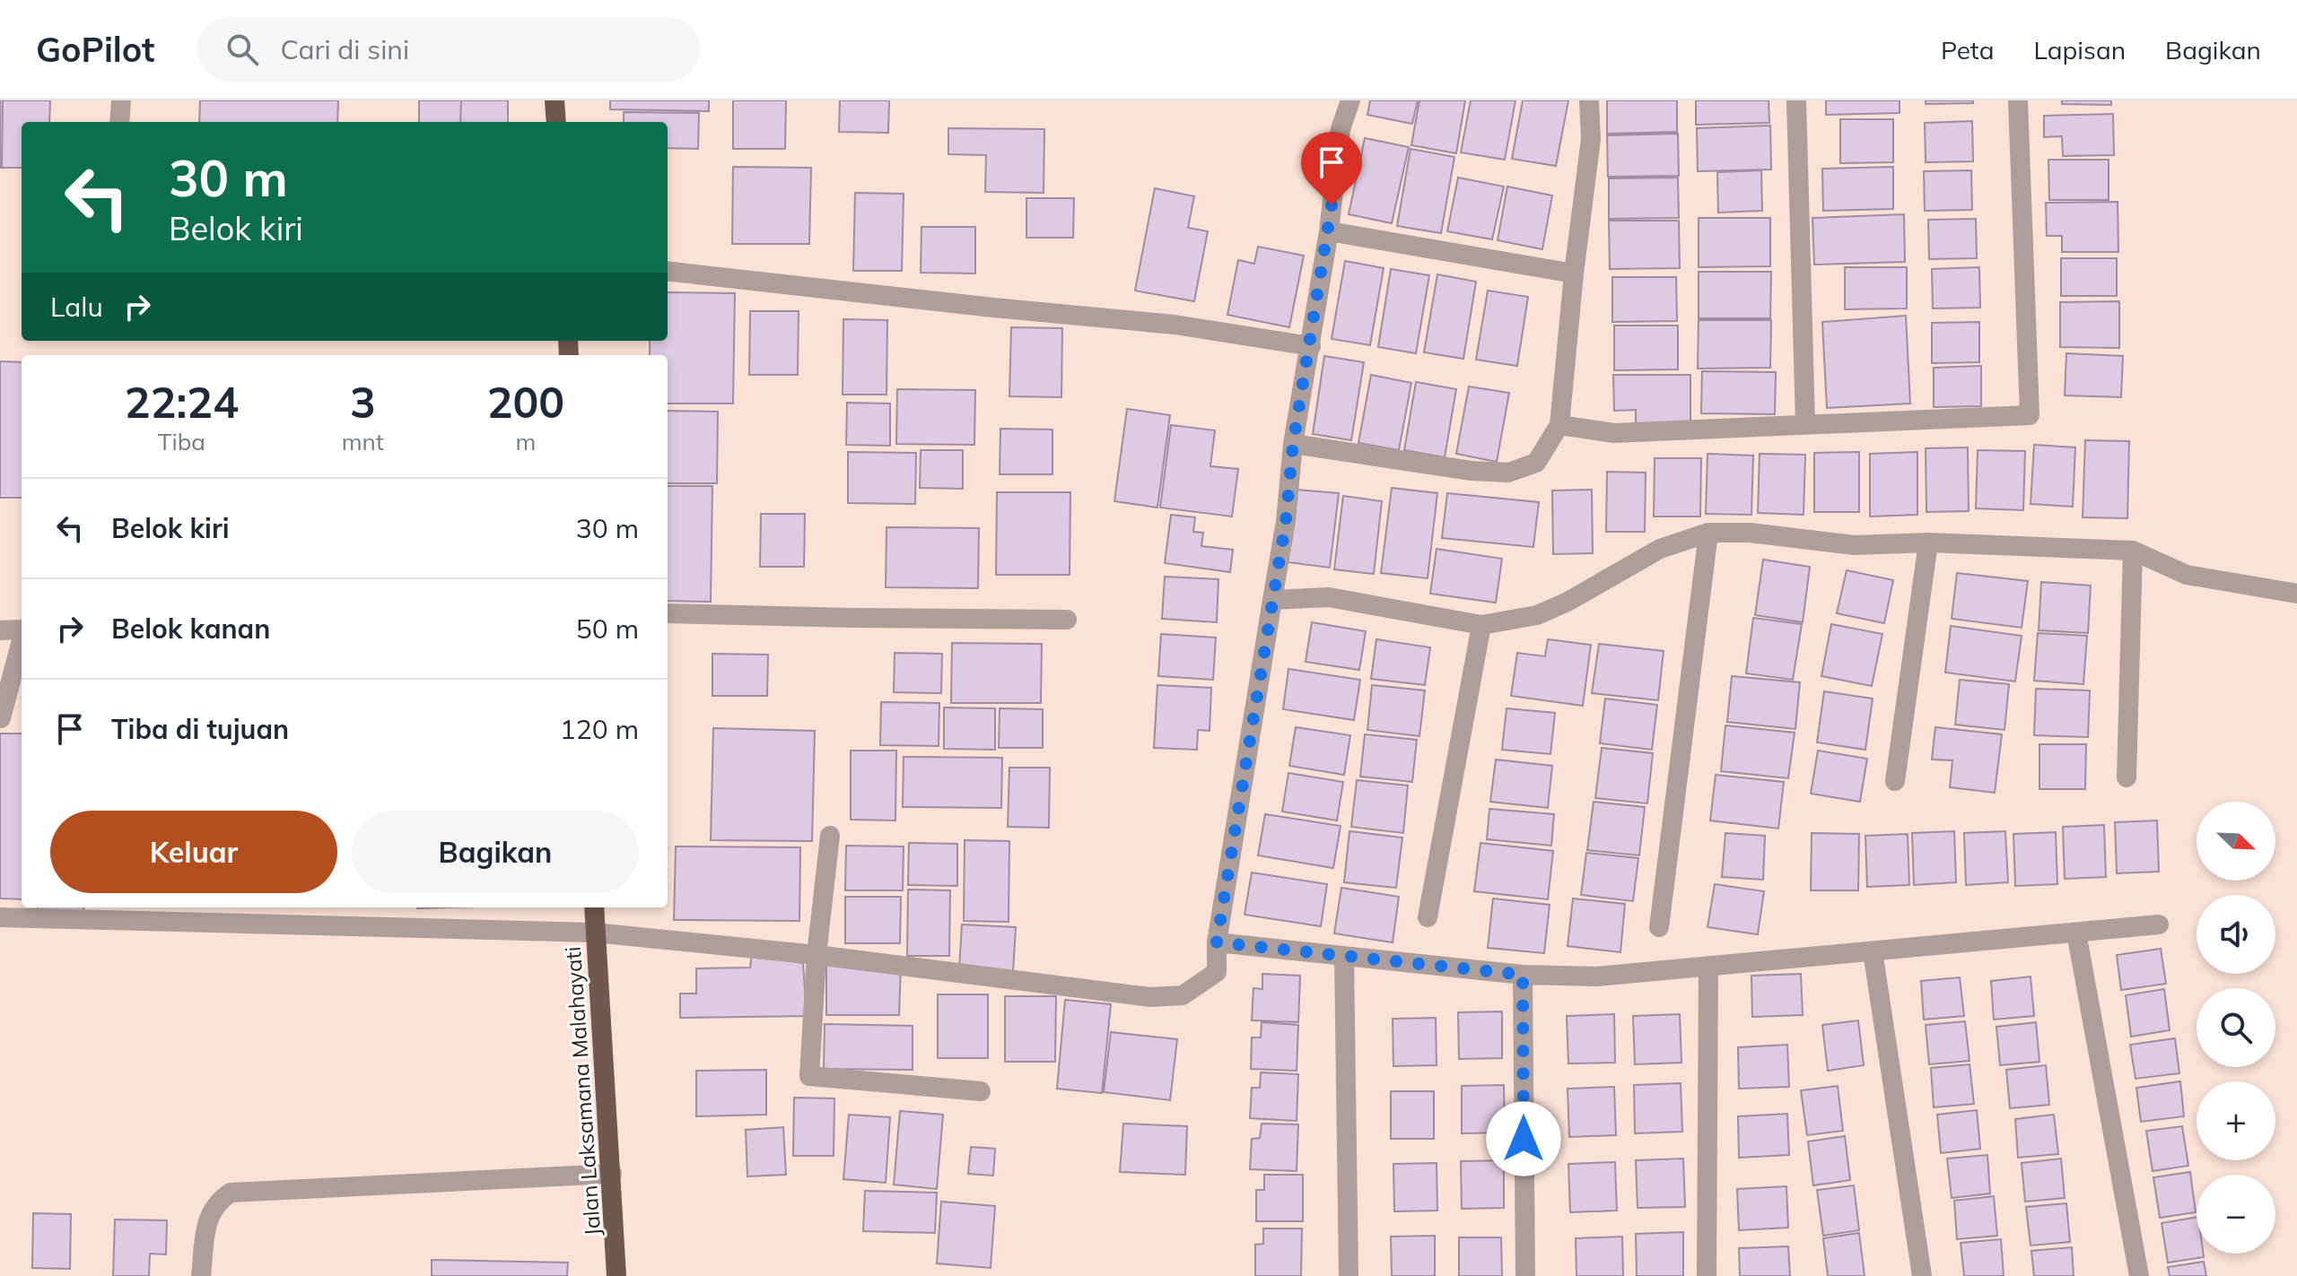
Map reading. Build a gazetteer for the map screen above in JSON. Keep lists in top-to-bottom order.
{
  "streets": {
    "highway": ["Jalan Laksamana Malahayati"]
  },
  "north": "bottom right",
  "page": {
    "header": "GoPilot",
    "search": "Cari di sini",
    "nav": ["Peta", "Lapisan", "Bagikan"],
    "turn": ["30 m", "Belok kiri"],
    "then": "Lalu",
    "eta": [
      "22:24",
      "Tiba",
      "3",
      "mnt",
      "200",
      "m"
    ],
    "list": [
      {
        "name": "Belok kiri",
        "value": "30 m"
      },
      {
        "name": "Belok kanan",
        "value": "50 m"
      },
      {
        "name": "Tiba di tujuan",
        "value": "120 m"
      }
    ],
    "buttons": ["Keluar", "Bagikan"],
    "map_buttons": ["+", "−"]
  }
}
